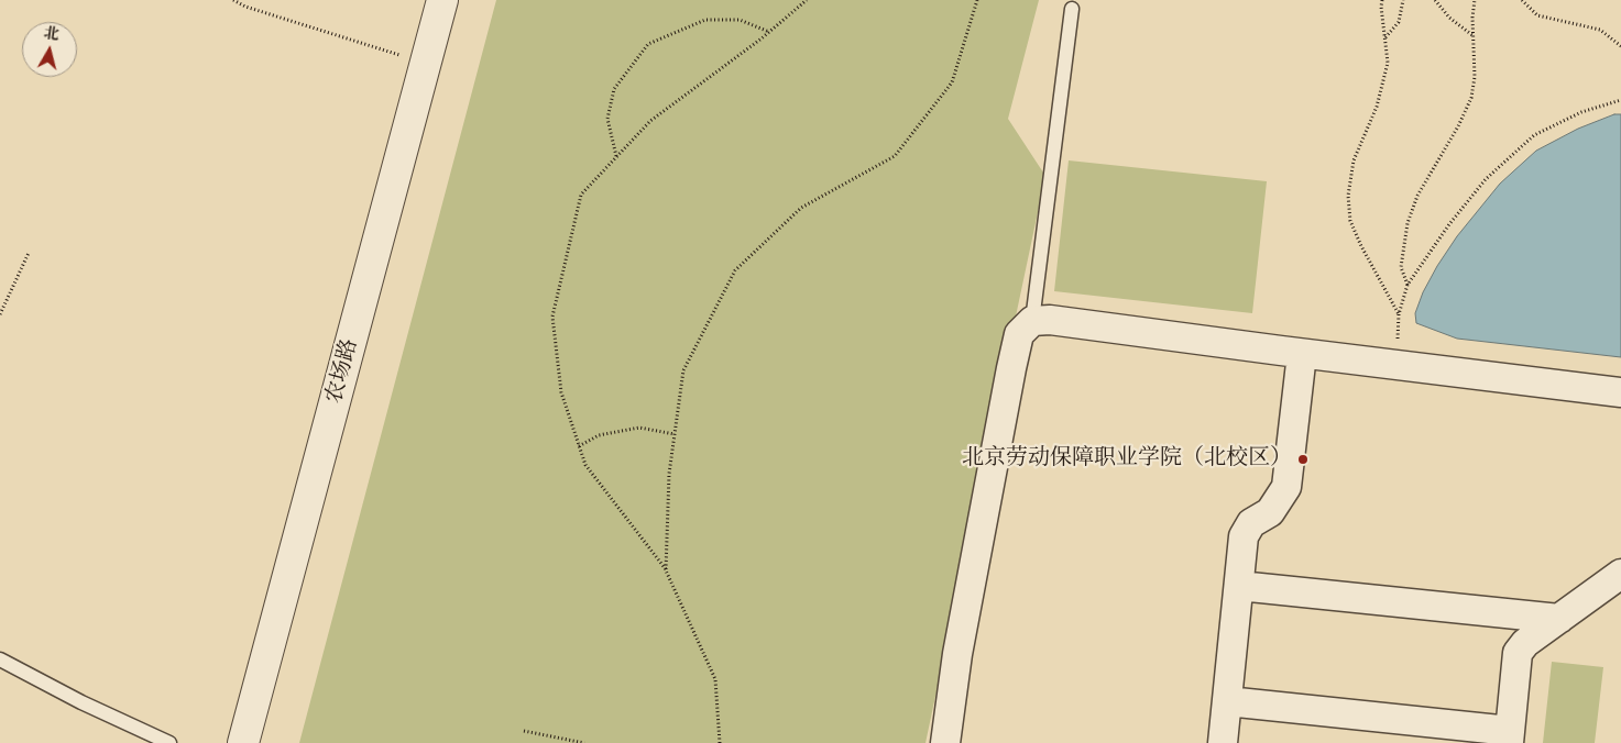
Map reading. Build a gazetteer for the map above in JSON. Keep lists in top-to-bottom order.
{
  "streets": {
    "street": ["农场路"]
  },
  "places": ["北京劳动保障职业学院（北校区）"],
  "north": "top"
}
